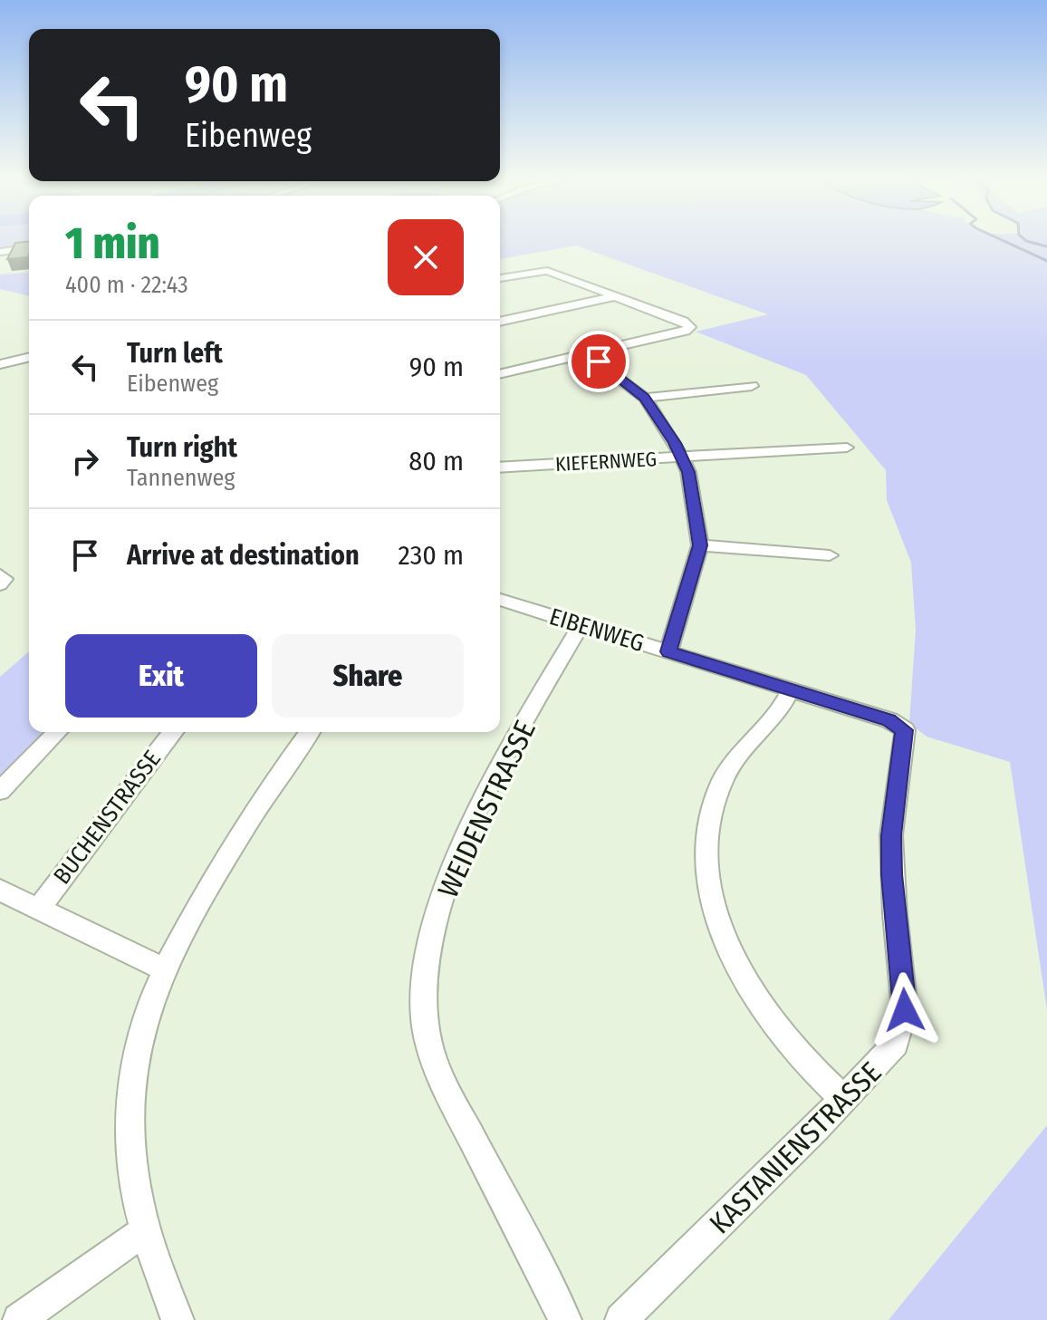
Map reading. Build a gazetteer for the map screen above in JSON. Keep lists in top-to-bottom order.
{
  "streets": {
    "street": [
      "KIEFERNWEG",
      "EIBENWEG",
      "WEIDENSTRASSE",
      "BUCHENSTRASSE",
      "KASTANIENSTRASSE"
    ]
  },
  "crossings": [
    ["EIBENWEG", "WEIDENSTRASSE"],
    ["EIBENWEG", "KASTANIENSTRASSE"]
  ],
  "page": {
    "turn": ["90 m", "Eibenweg"],
    "heading": ["1 min", "400 m · 22:43"],
    "list": [
      {
        "name": "Turn left",
        "note": "Eibenweg",
        "value": "90 m"
      },
      {
        "name": "Turn right",
        "note": "Tannenweg",
        "value": "80 m"
      },
      {
        "name": "Arrive at destination",
        "value": "230 m"
      }
    ],
    "buttons": ["Exit", "Share"]
  }
}
